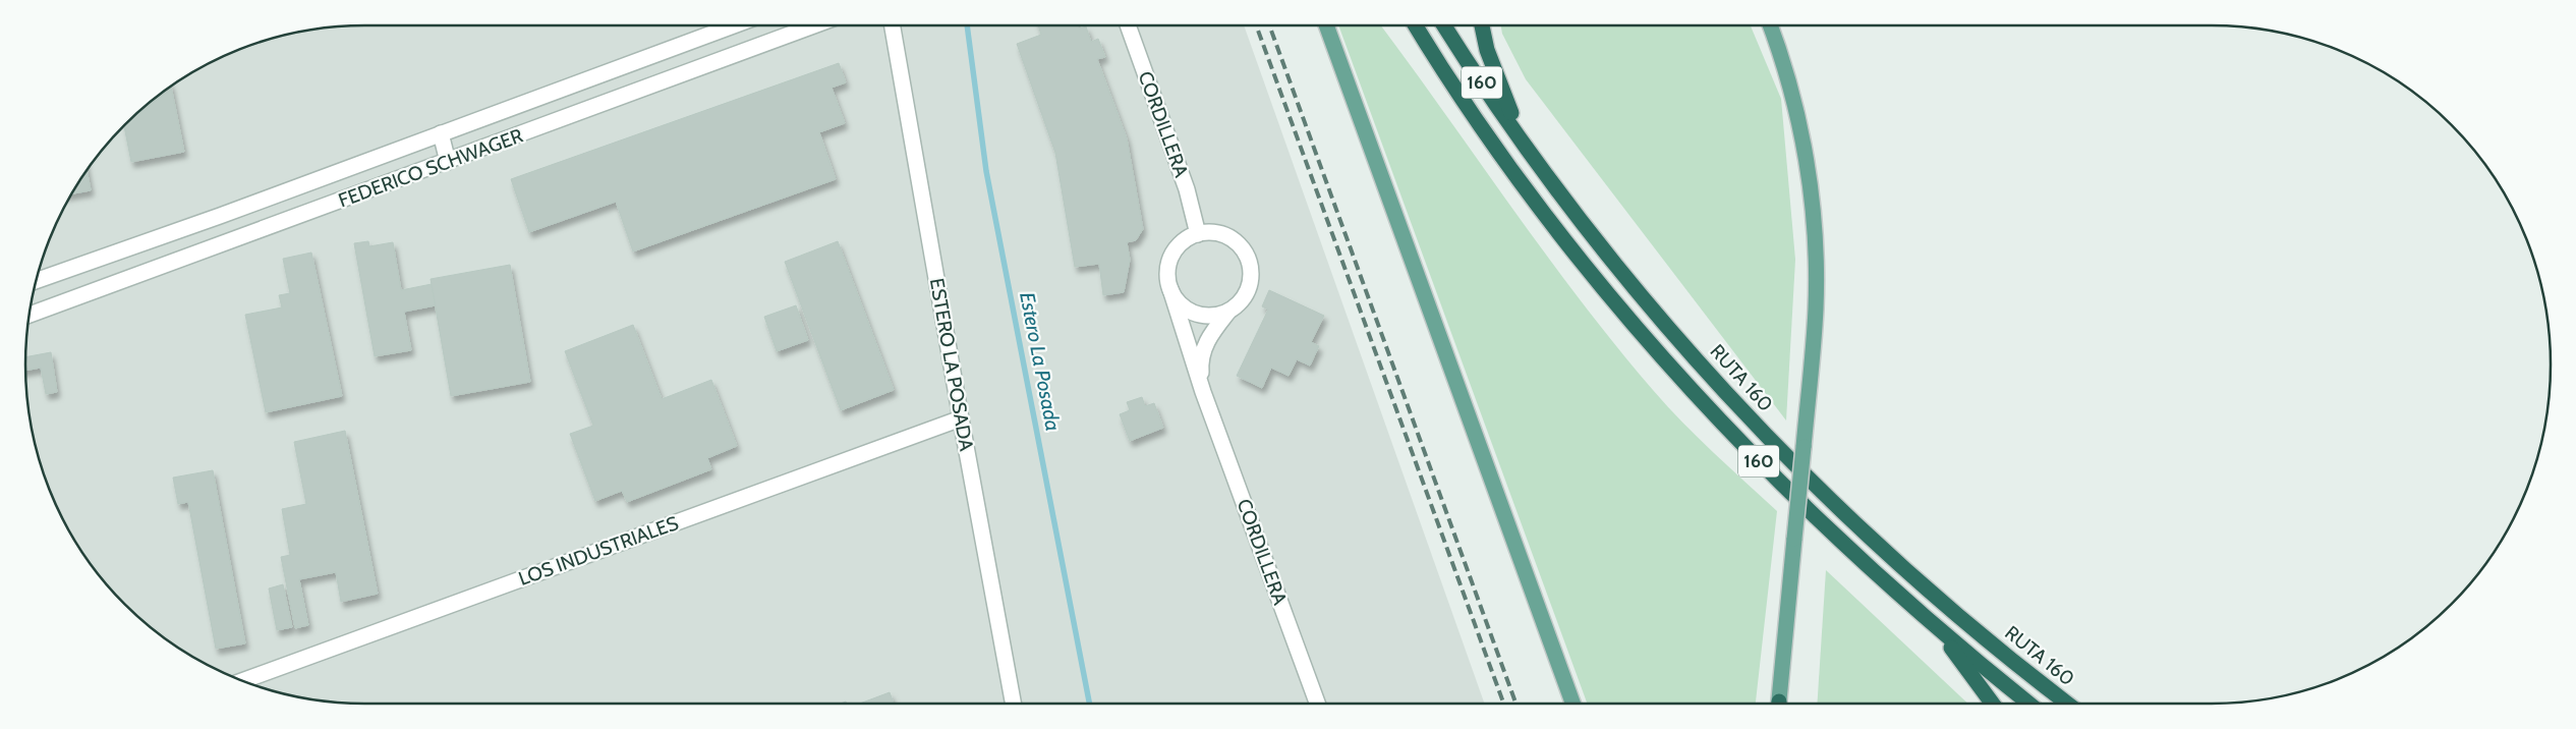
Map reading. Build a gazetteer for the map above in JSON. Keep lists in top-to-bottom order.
{
  "streets": {
    "highway": ["160", "RUTA 160"],
    "street": [
      "CORDILLERA",
      "FEDERICO SCHWAGER",
      "ESTERO LA POSADA",
      "LOS INDUSTRIALES"
    ]
  },
  "crossings": [
    ["ESTERO LA POSADA", "LOS INDUSTRIALES"]
  ],
  "water": ["Estero La Posada"]
}
